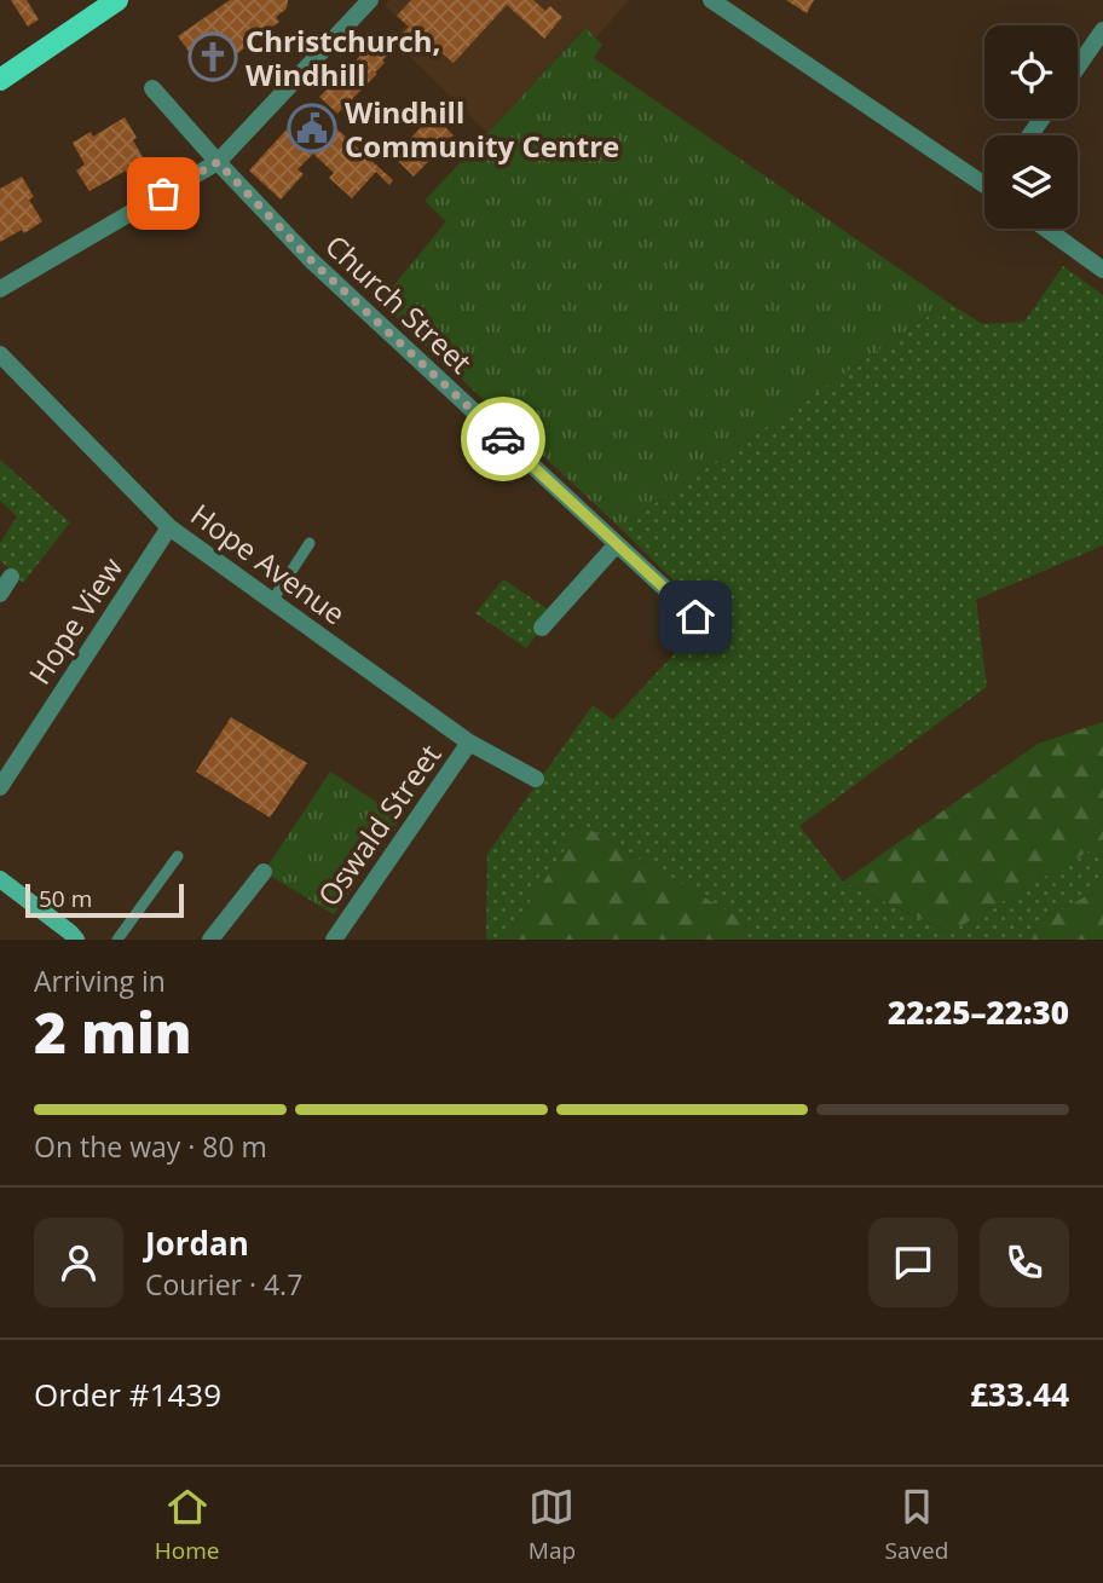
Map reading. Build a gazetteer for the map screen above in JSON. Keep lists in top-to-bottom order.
{
  "streets": {
    "street": [
      "Church Street",
      "Hope Avenue",
      "Hope View",
      "Oswald Street"
    ]
  },
  "crossings": [
    ["Hope Avenue", "Hope View"],
    ["Hope Avenue", "Oswald Street"]
  ],
  "places": {
    "church": ["Christchurch, Windhill"],
    "public building": ["Windhill Community Centre"]
  },
  "scale_bar": "50 m",
  "page": {
    "scale": "50 m",
    "heading": ["2 min", "Arriving in", "22:25–22:30"],
    "panel": [
      "Jordan",
      "Courier · 4.7",
      "Order #1439",
      "£33.44"
    ],
    "bar": "On the way · 80 m",
    "tabs": ["Home", "Map", "Saved"]
  }
}
